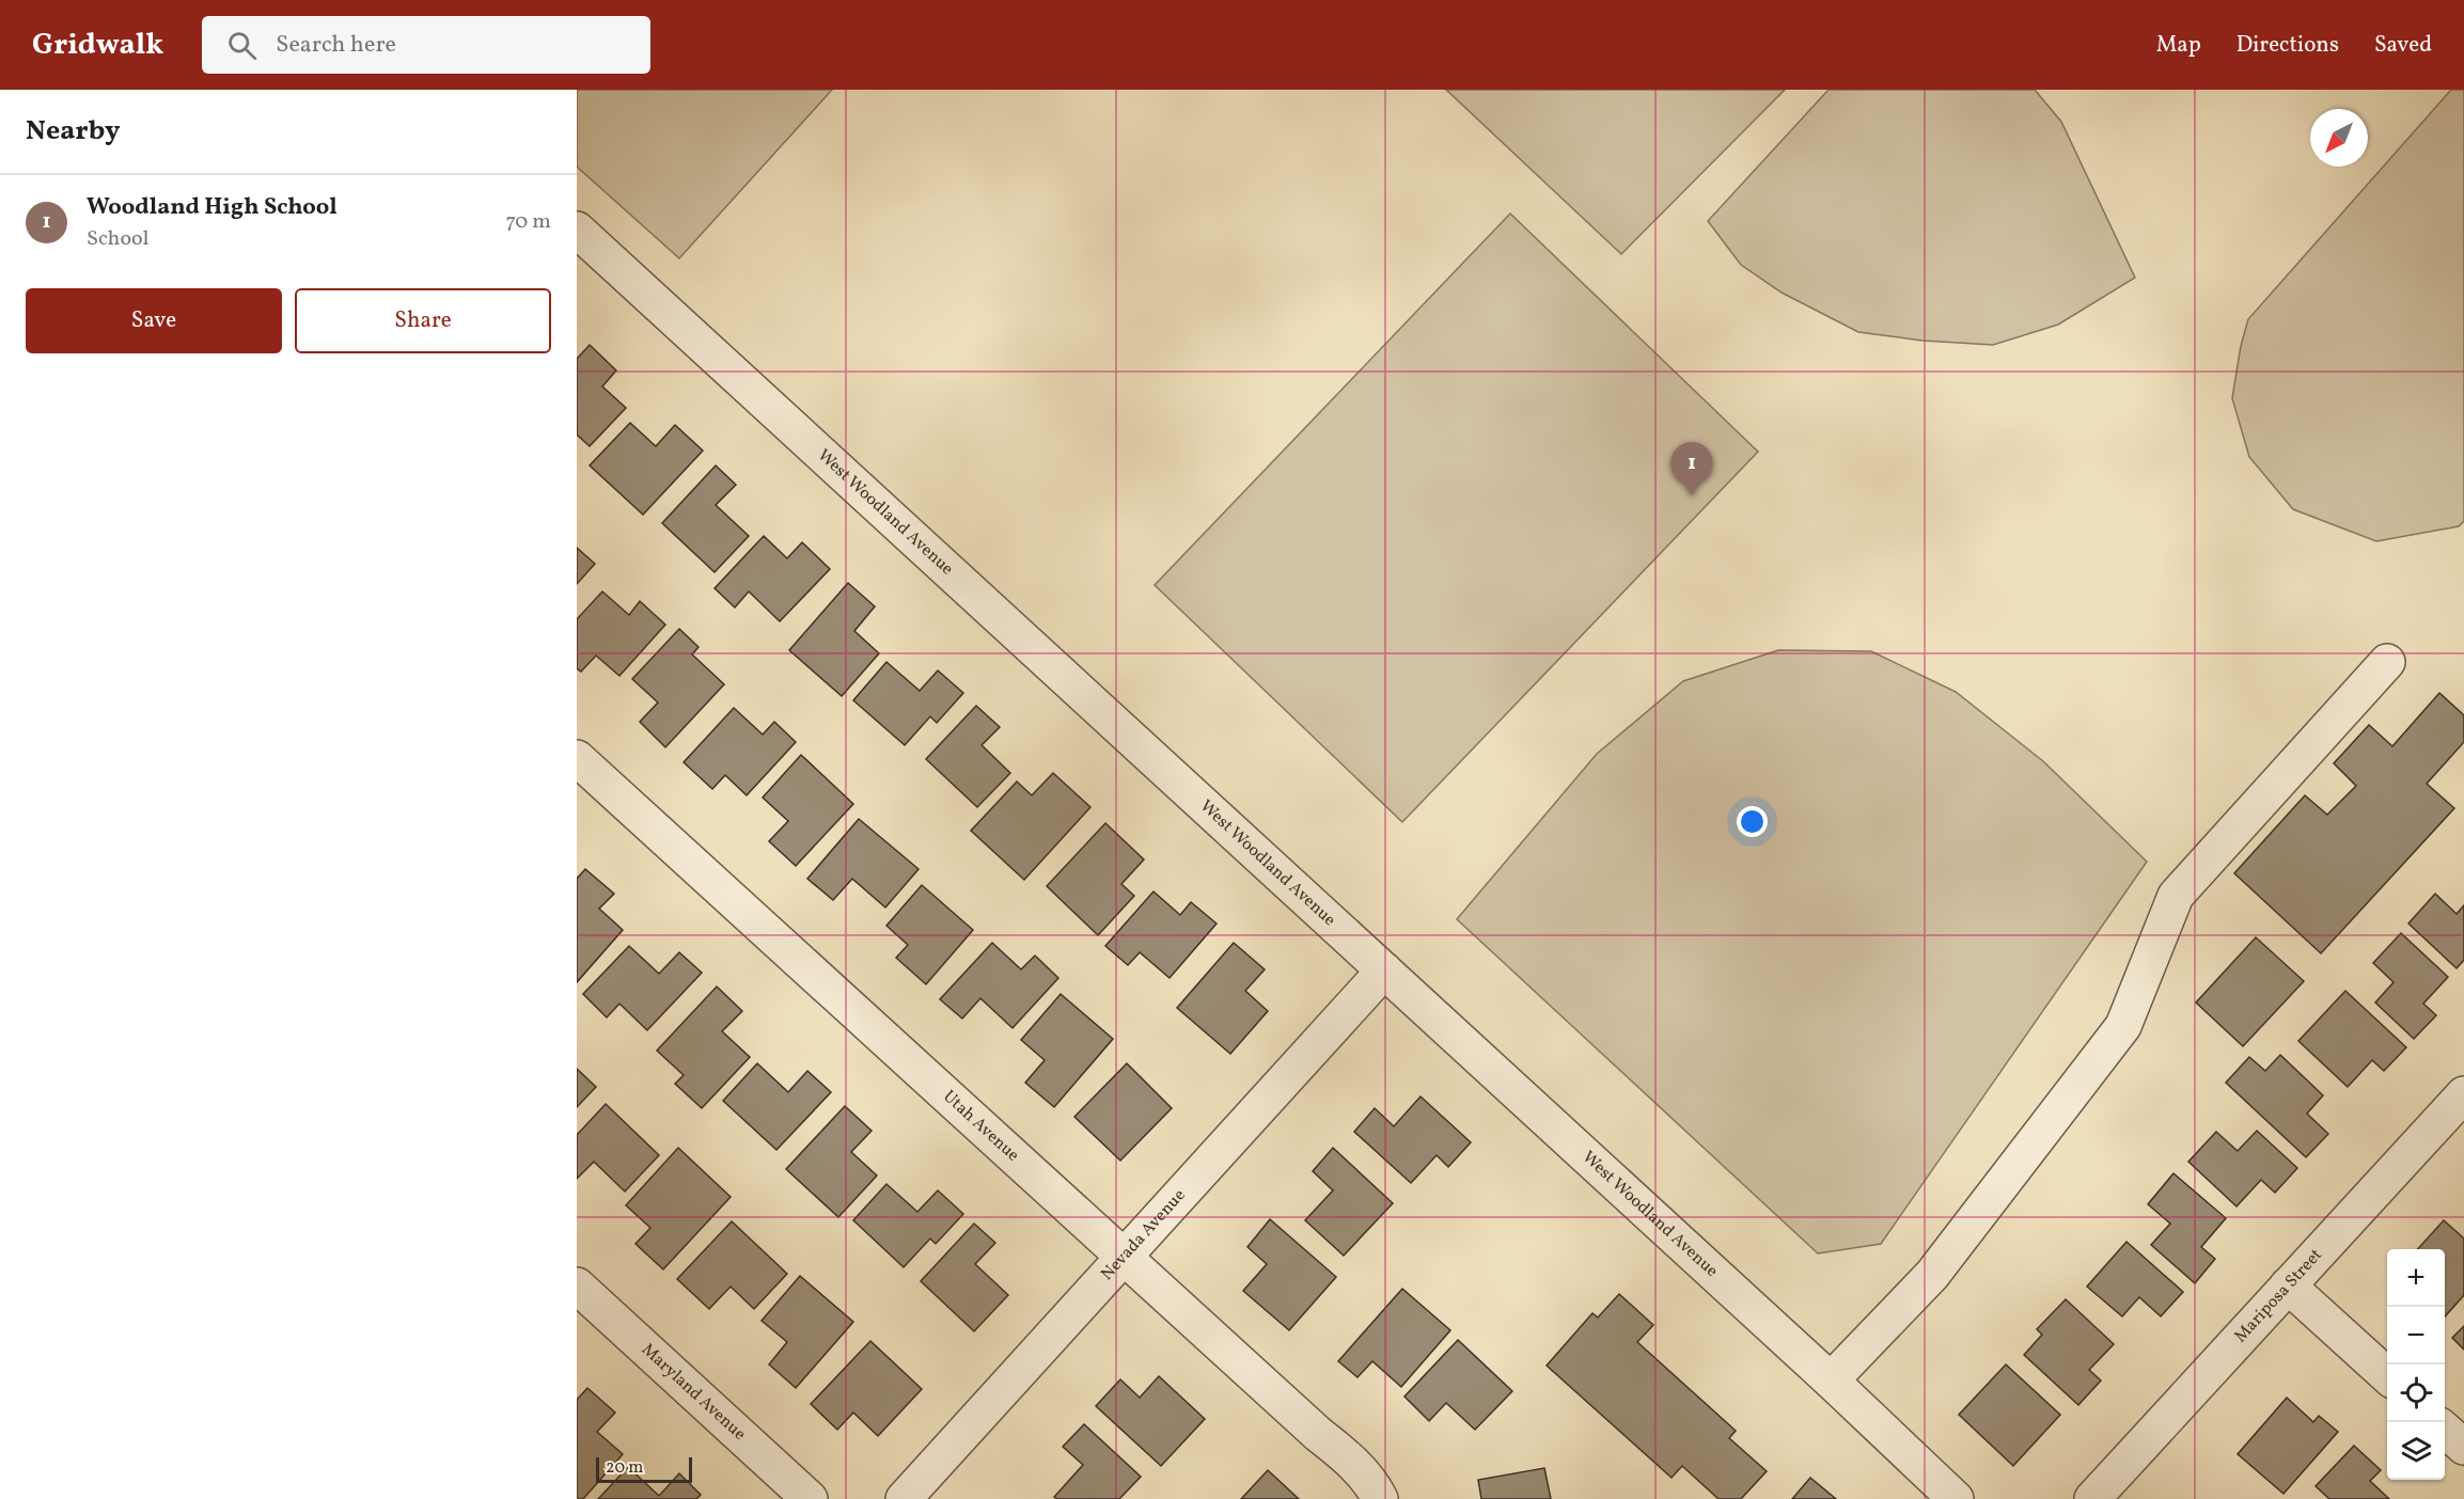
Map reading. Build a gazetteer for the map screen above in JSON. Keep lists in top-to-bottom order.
{
  "streets": {
    "street": [
      "West Woodland Avenue",
      "Utah Avenue",
      "Nevada Avenue",
      "Mariposa Street",
      "Maryland Avenue"
    ]
  },
  "crossings": [
    ["West Woodland Avenue", "Nevada Avenue"],
    ["Utah Avenue", "Nevada Avenue"]
  ],
  "scale_bar": "20 m",
  "north": "bottom left",
  "page": {
    "header": "Gridwalk",
    "search": "Search here",
    "nav": ["Map", "Directions", "Saved"],
    "heading": "Nearby",
    "list": [
      {
        "mark": "1",
        "name": "Woodland High School",
        "note": "School",
        "value": "70 m"
      }
    ],
    "buttons": ["Save", "Share"],
    "pins": "1",
    "map_buttons": ["+", "−"],
    "scale": "20 m"
  }
}
